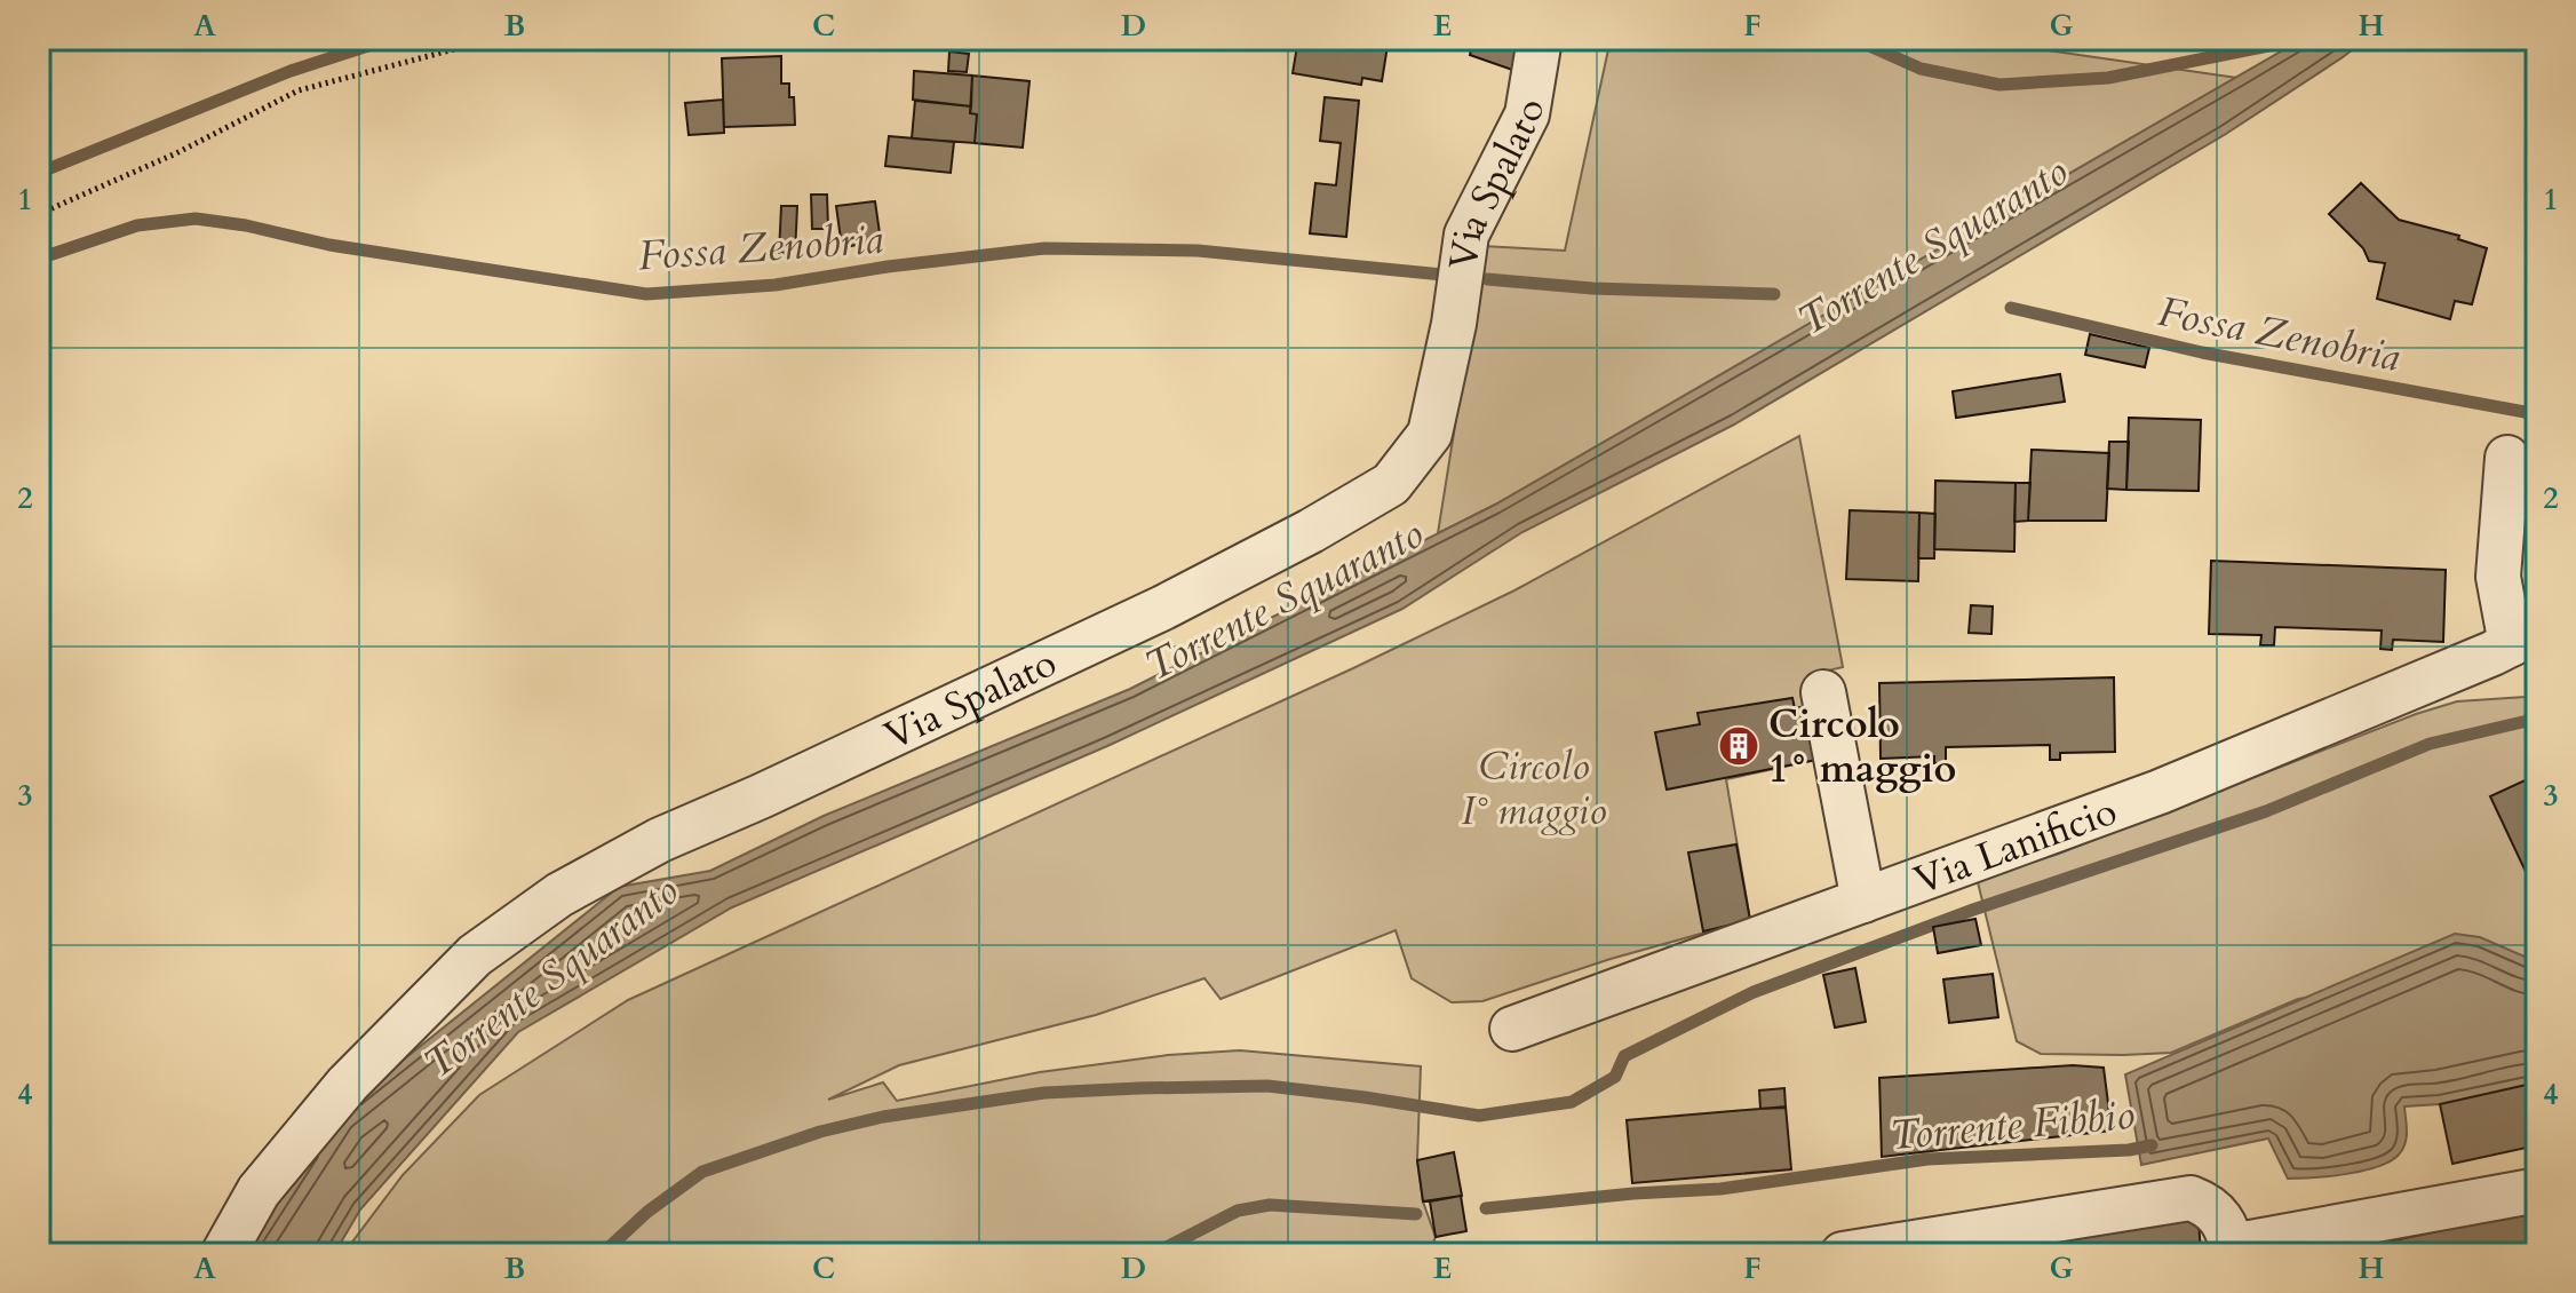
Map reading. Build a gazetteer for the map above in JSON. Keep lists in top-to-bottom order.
{
  "streets": {
    "street": ["Via Spalato", "Via Lanificio"]
  },
  "water": ["Torrente Squaranto", "Fossa Zenobria", "Torrente Fibbio"],
  "parks": ["Circolo I° maggio"],
  "places": {
    "building": ["Circolo 1° maggio"]
  },
  "grid": {
    "columns": [
      "A",
      "B",
      "C",
      "D",
      "E",
      "F",
      "G",
      "H"
    ],
    "rows": [
      "1",
      "2",
      "3",
      "4"
    ]
  }
}
